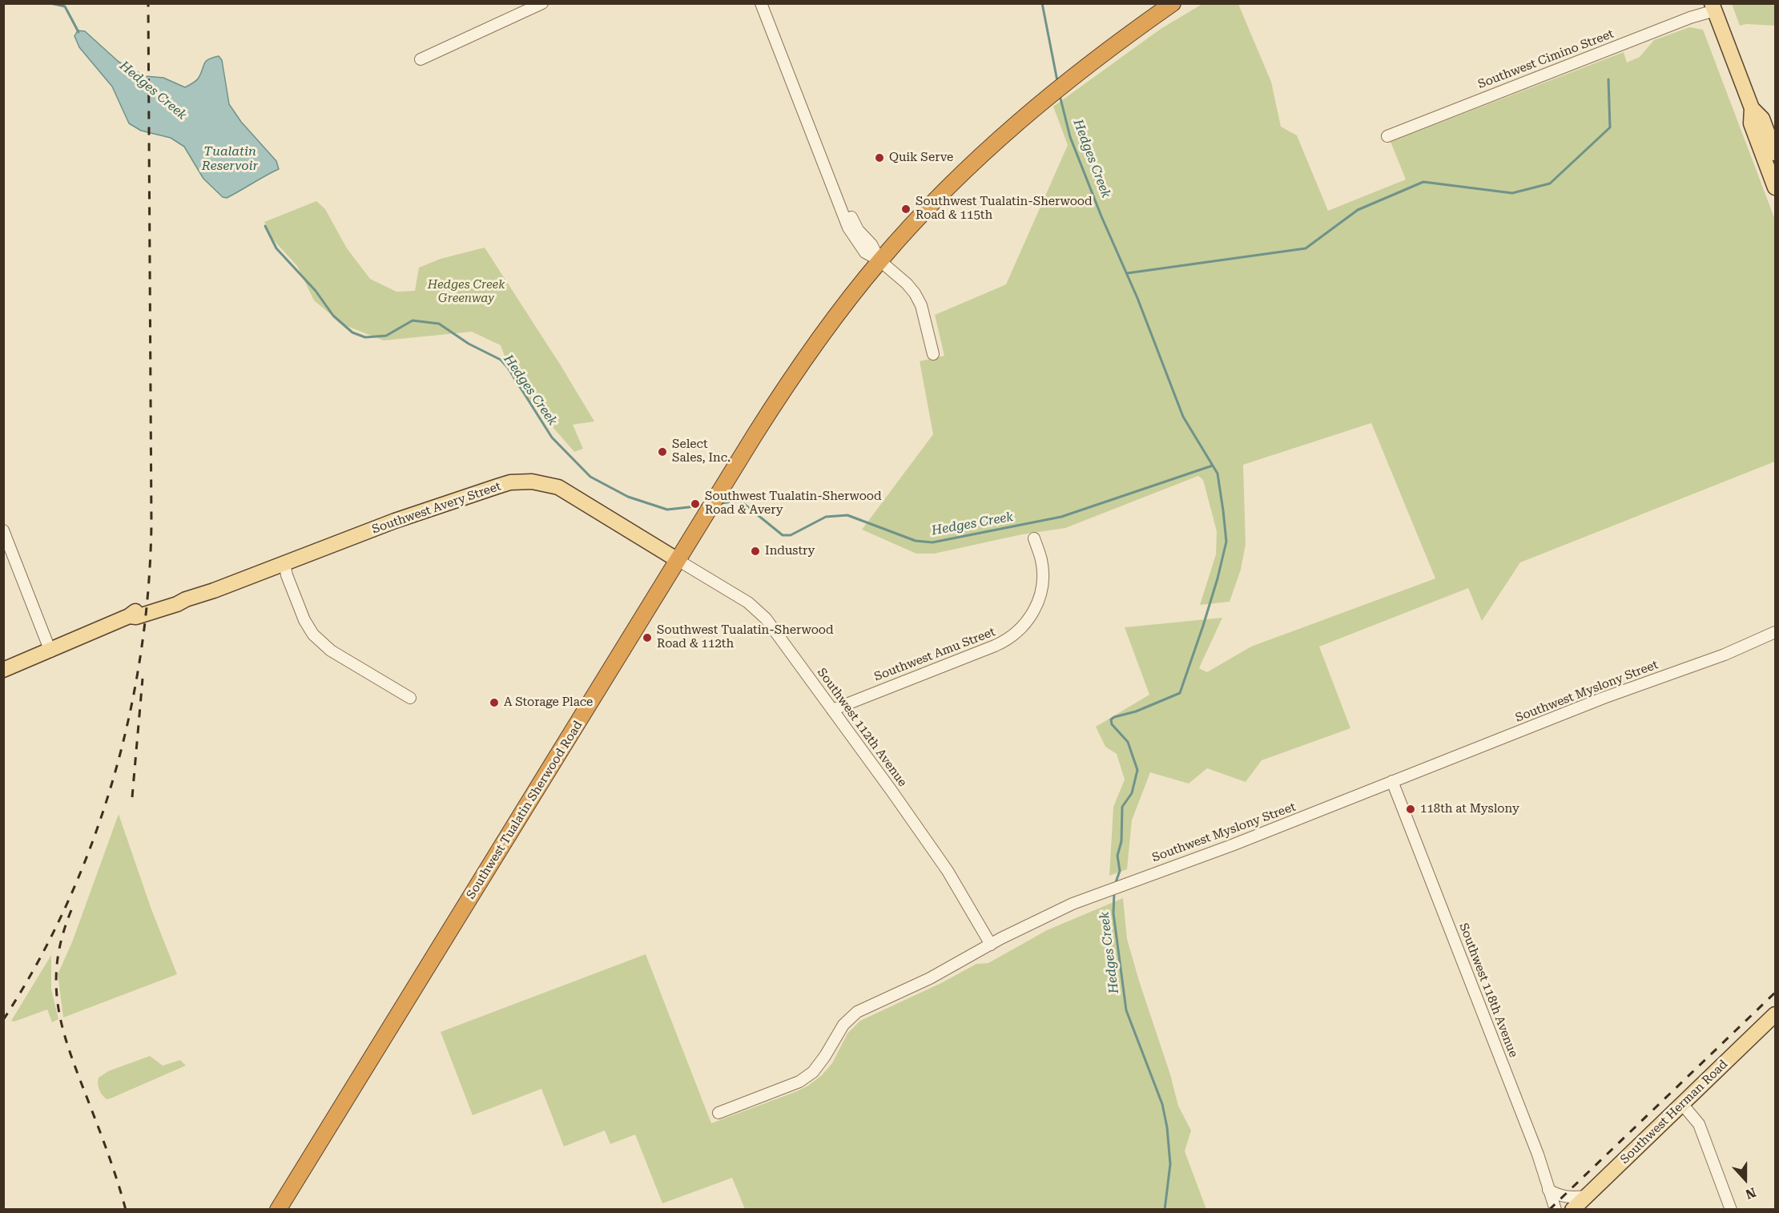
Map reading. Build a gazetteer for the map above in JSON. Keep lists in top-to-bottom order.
{
  "streets": {
    "highway": ["Southwest Tualatin Sherwood Road"],
    "main road": ["Southwest Avery Street", "Southwest Herman Road"],
    "street": [
      "Southwest Cimino Street",
      "Southwest Amu Street",
      "Southwest Myslony Street",
      "Southwest 112th Avenue",
      "Southwest 118th Avenue"
    ]
  },
  "crossings": [
    ["Southwest Avery Street", "Southwest 112th Avenue"],
    ["Southwest Avery Street", "Southwest Tualatin Sherwood Road"],
    ["Southwest Amu Street", "Southwest 112th Avenue"],
    ["Southwest Myslony Street", "Southwest 112th Avenue"],
    ["Southwest Myslony Street", "Southwest 118th Avenue"],
    ["Southwest 112th Avenue", "Southwest Tualatin Sherwood Road"]
  ],
  "water": ["Hedges Creek", "Tualatin Reservoir"],
  "parks": ["Hedges Creek Greenway"],
  "places": [
    "Quik Serve",
    "Southwest Tualatin-Sherwood Road & 115th",
    "Select Sales, Inc.",
    "Southwest Tualatin-Sherwood Road & Avery",
    "Industry",
    "Southwest Tualatin-Sherwood Road & 112th",
    "A Storage Place",
    "118th at Myslony"
  ],
  "north": "bottom"
}
